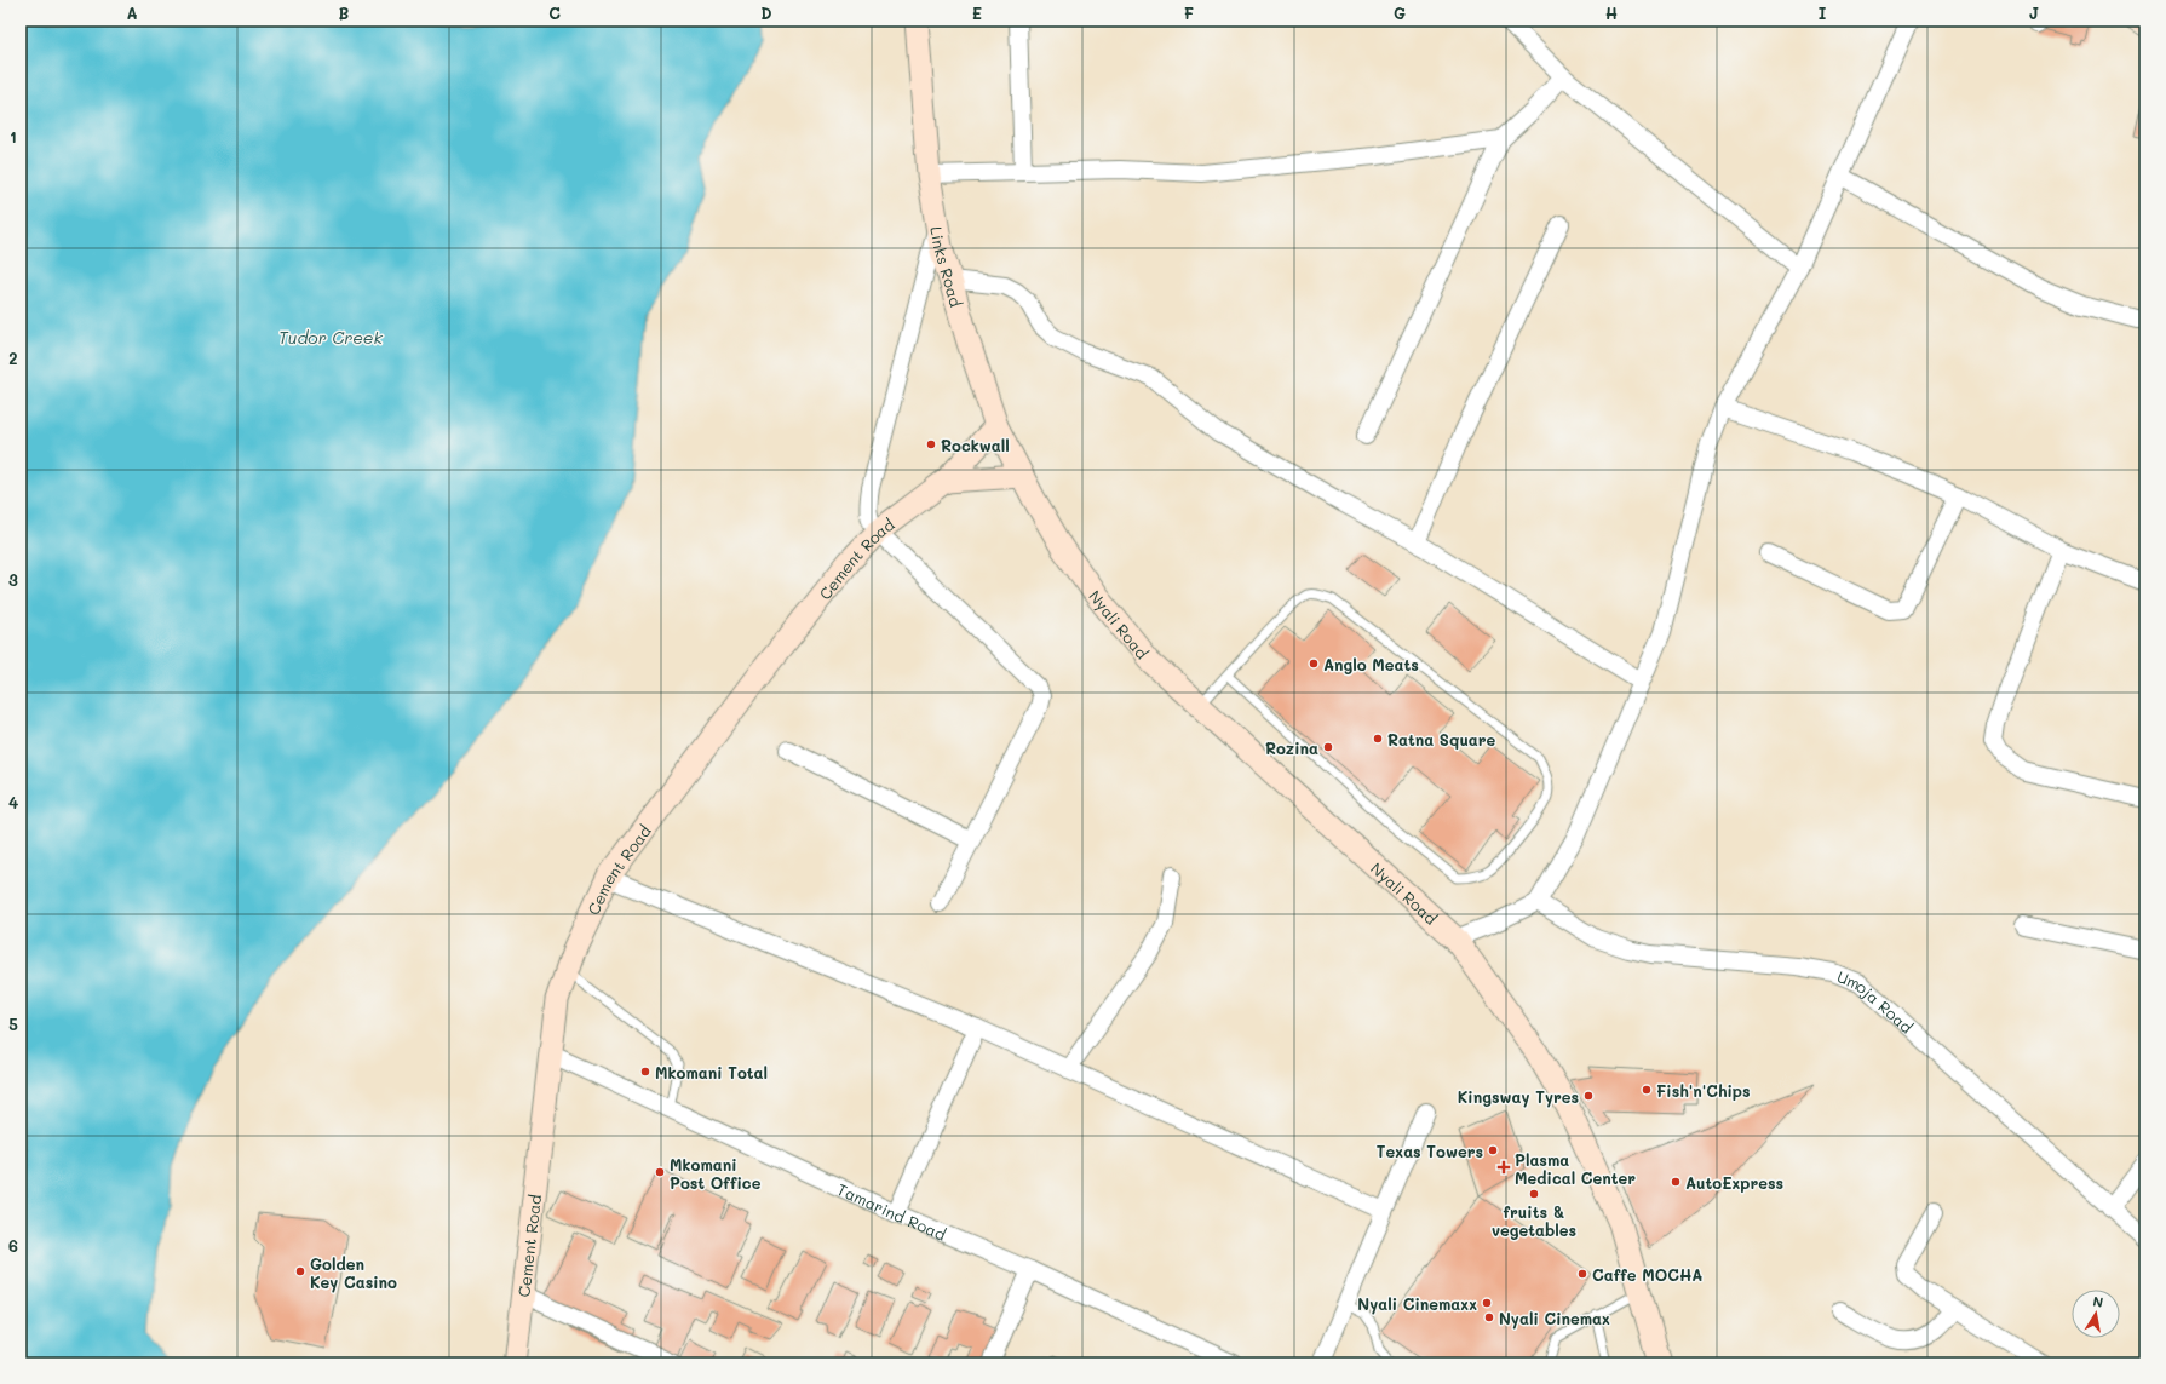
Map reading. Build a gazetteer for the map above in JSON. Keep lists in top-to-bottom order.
{
  "streets": {
    "main road": ["Links Road", "Cement Road", "Nyali Road"],
    "street": ["Umoja Road", "Tamarind Road"]
  },
  "crossings": [
    ["Links Road", "Cement Road"],
    ["Links Road", "Nyali Road"],
    ["Cement Road", "Tamarind Road"]
  ],
  "water": ["Tudor Creek"],
  "places": {
    "other": [
      "Rockwall",
      "Anglo Meats",
      "Ratna Square",
      "Rozina",
      "Mkomani Total",
      "Fish'n'Chips",
      "Kingsway Tyres",
      "Texas Towers",
      "Mkomani Post Office",
      "AutoExpress",
      "fruits & vegetables",
      "Golden Key Casino",
      "Caffe MOCHA",
      "Nyali Cinemaxx",
      "Nyali Cinemax"
    ],
    "health": ["Plasma Medical Center"]
  },
  "north": "top",
  "grid": {
    "columns": [
      "A",
      "B",
      "C",
      "D",
      "E",
      "F",
      "G",
      "H",
      "I",
      "J"
    ],
    "rows": [
      "1",
      "2",
      "3",
      "4",
      "5",
      "6"
    ]
  }
}
